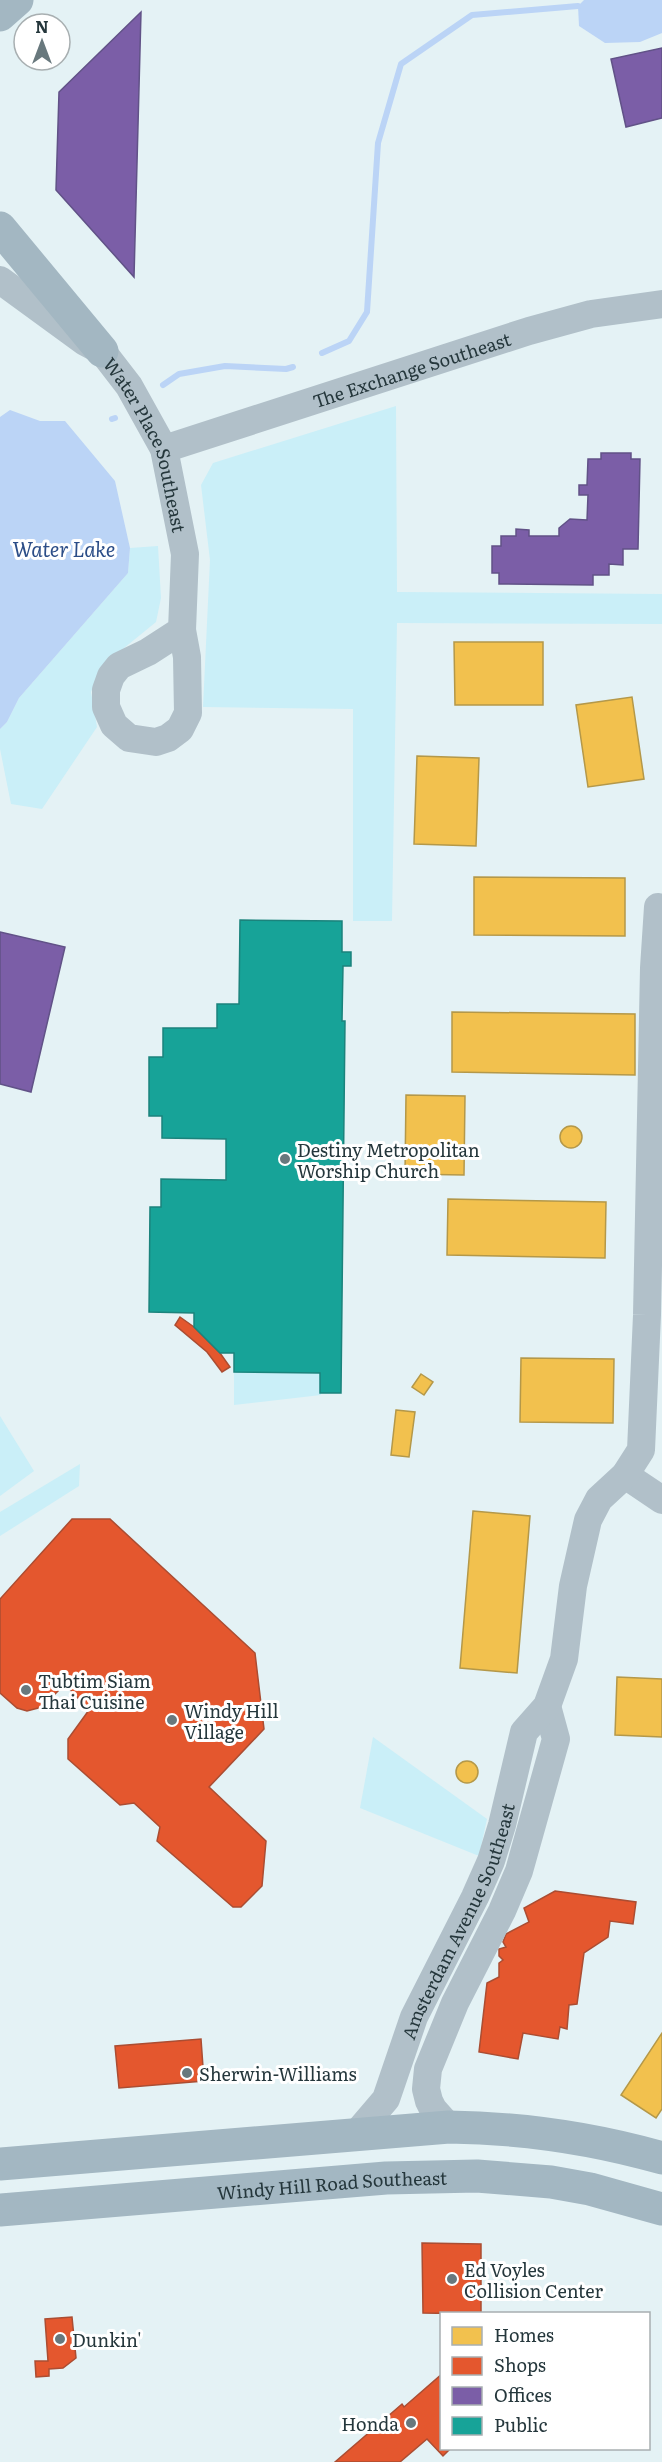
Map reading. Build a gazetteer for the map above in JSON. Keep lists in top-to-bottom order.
{
  "streets": {
    "main road": ["Windy Hill Road Southeast"],
    "street": ["The Exchange Southeast", "Water Place Southeast", "Amsterdam Avenue Southeast"]
  },
  "crossings": [
    ["The Exchange Southeast", "Water Place Southeast"]
  ],
  "water": ["Water Lake"],
  "places": [
    "Destiny Metropolitan Worship Church",
    "Tubtim Siam Thai Cuisine",
    "Windy Hill Village",
    "Sherwin-Williams",
    "Ed Voyles Collision Center",
    "Dunkin'",
    "Honda"
  ],
  "legend": [
    "Homes",
    "Shops",
    "Offices",
    "Public"
  ],
  "north": "top"
}
